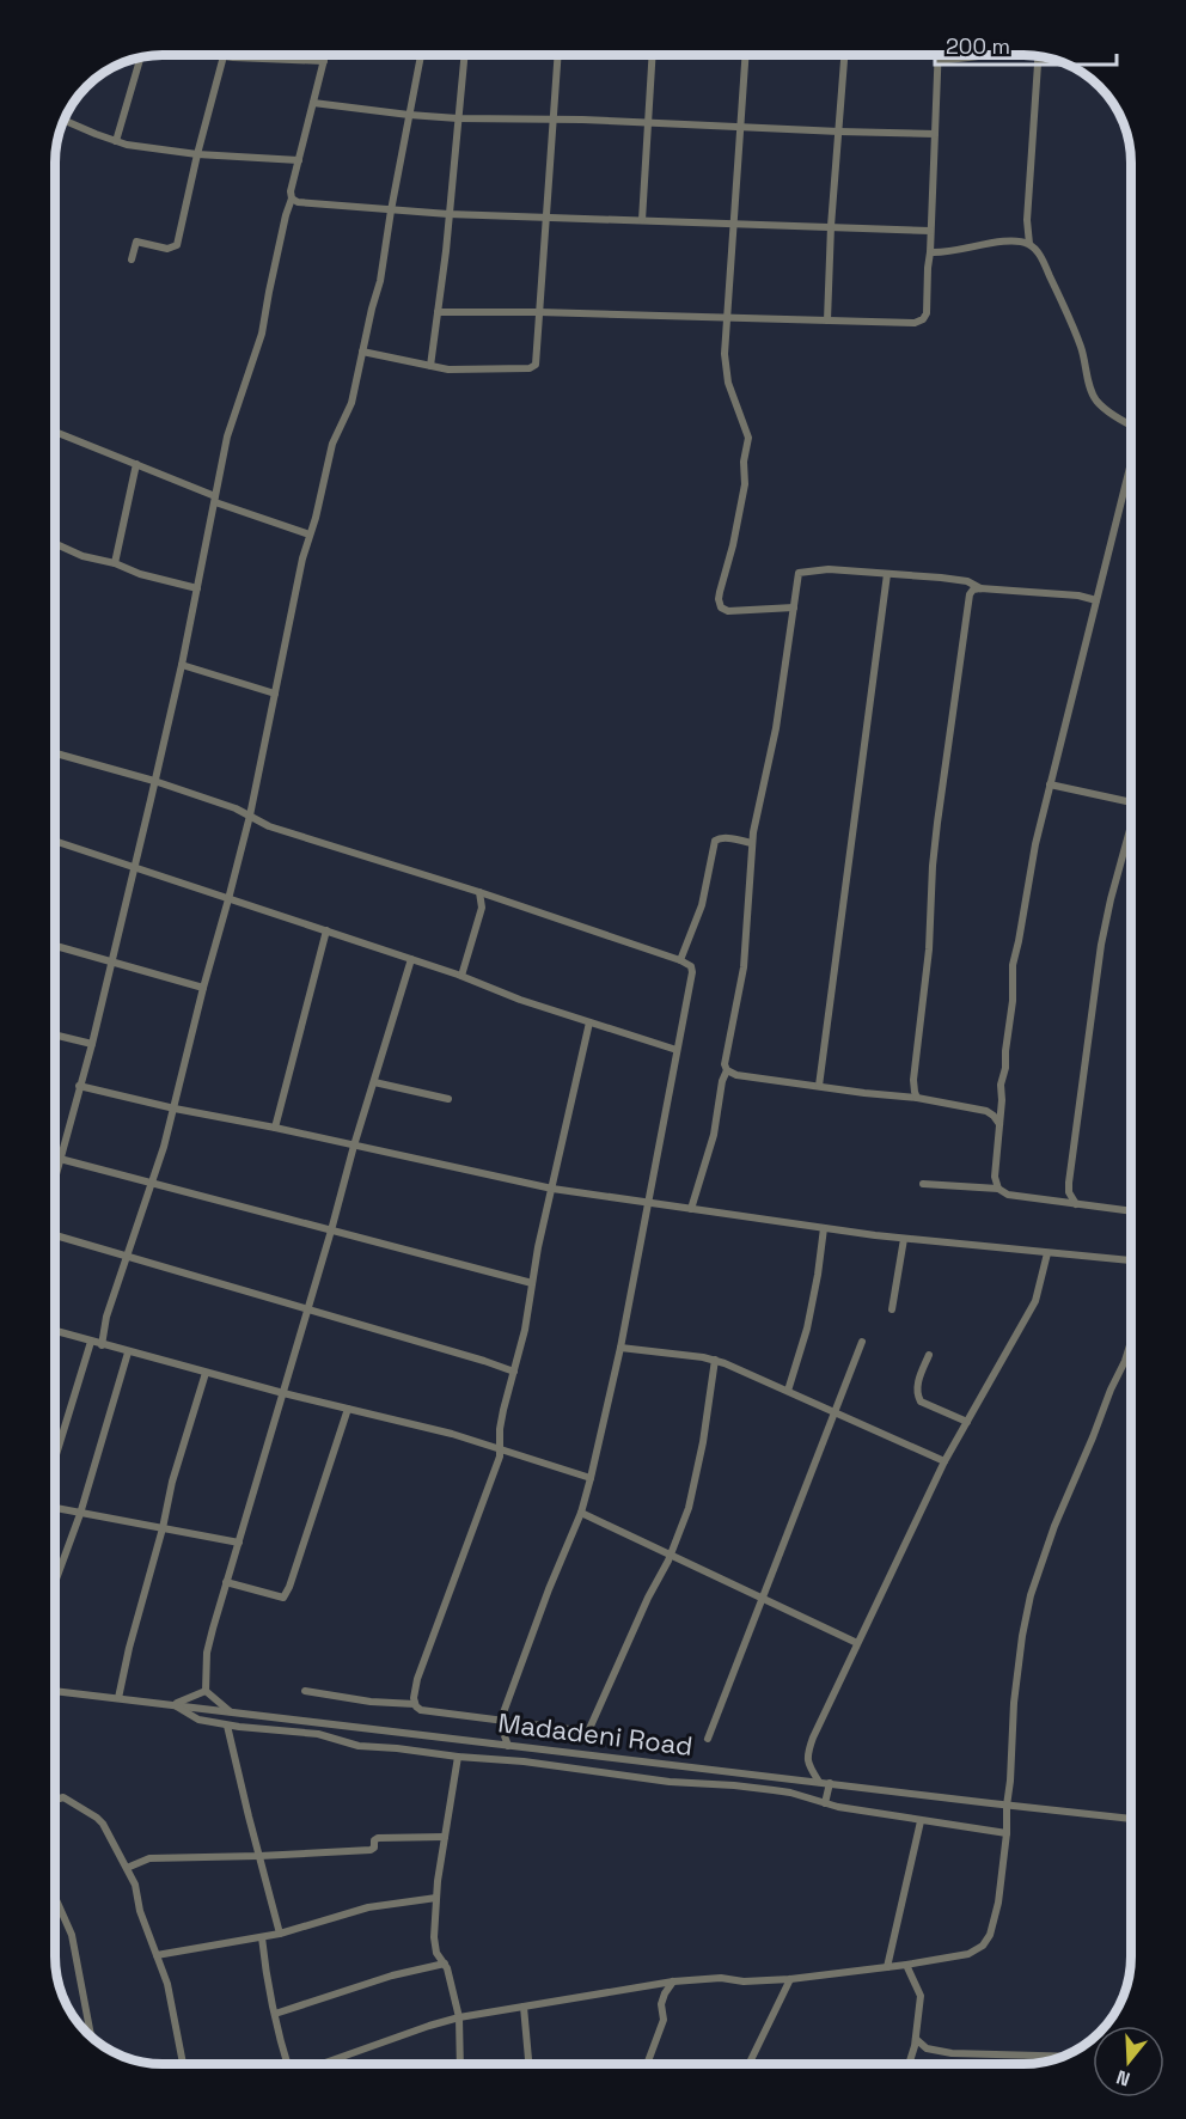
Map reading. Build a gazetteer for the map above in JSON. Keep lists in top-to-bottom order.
{
  "streets": {
    "street": ["Madadeni Road"]
  },
  "scale_bar": "200 m",
  "north": "bottom"
}
